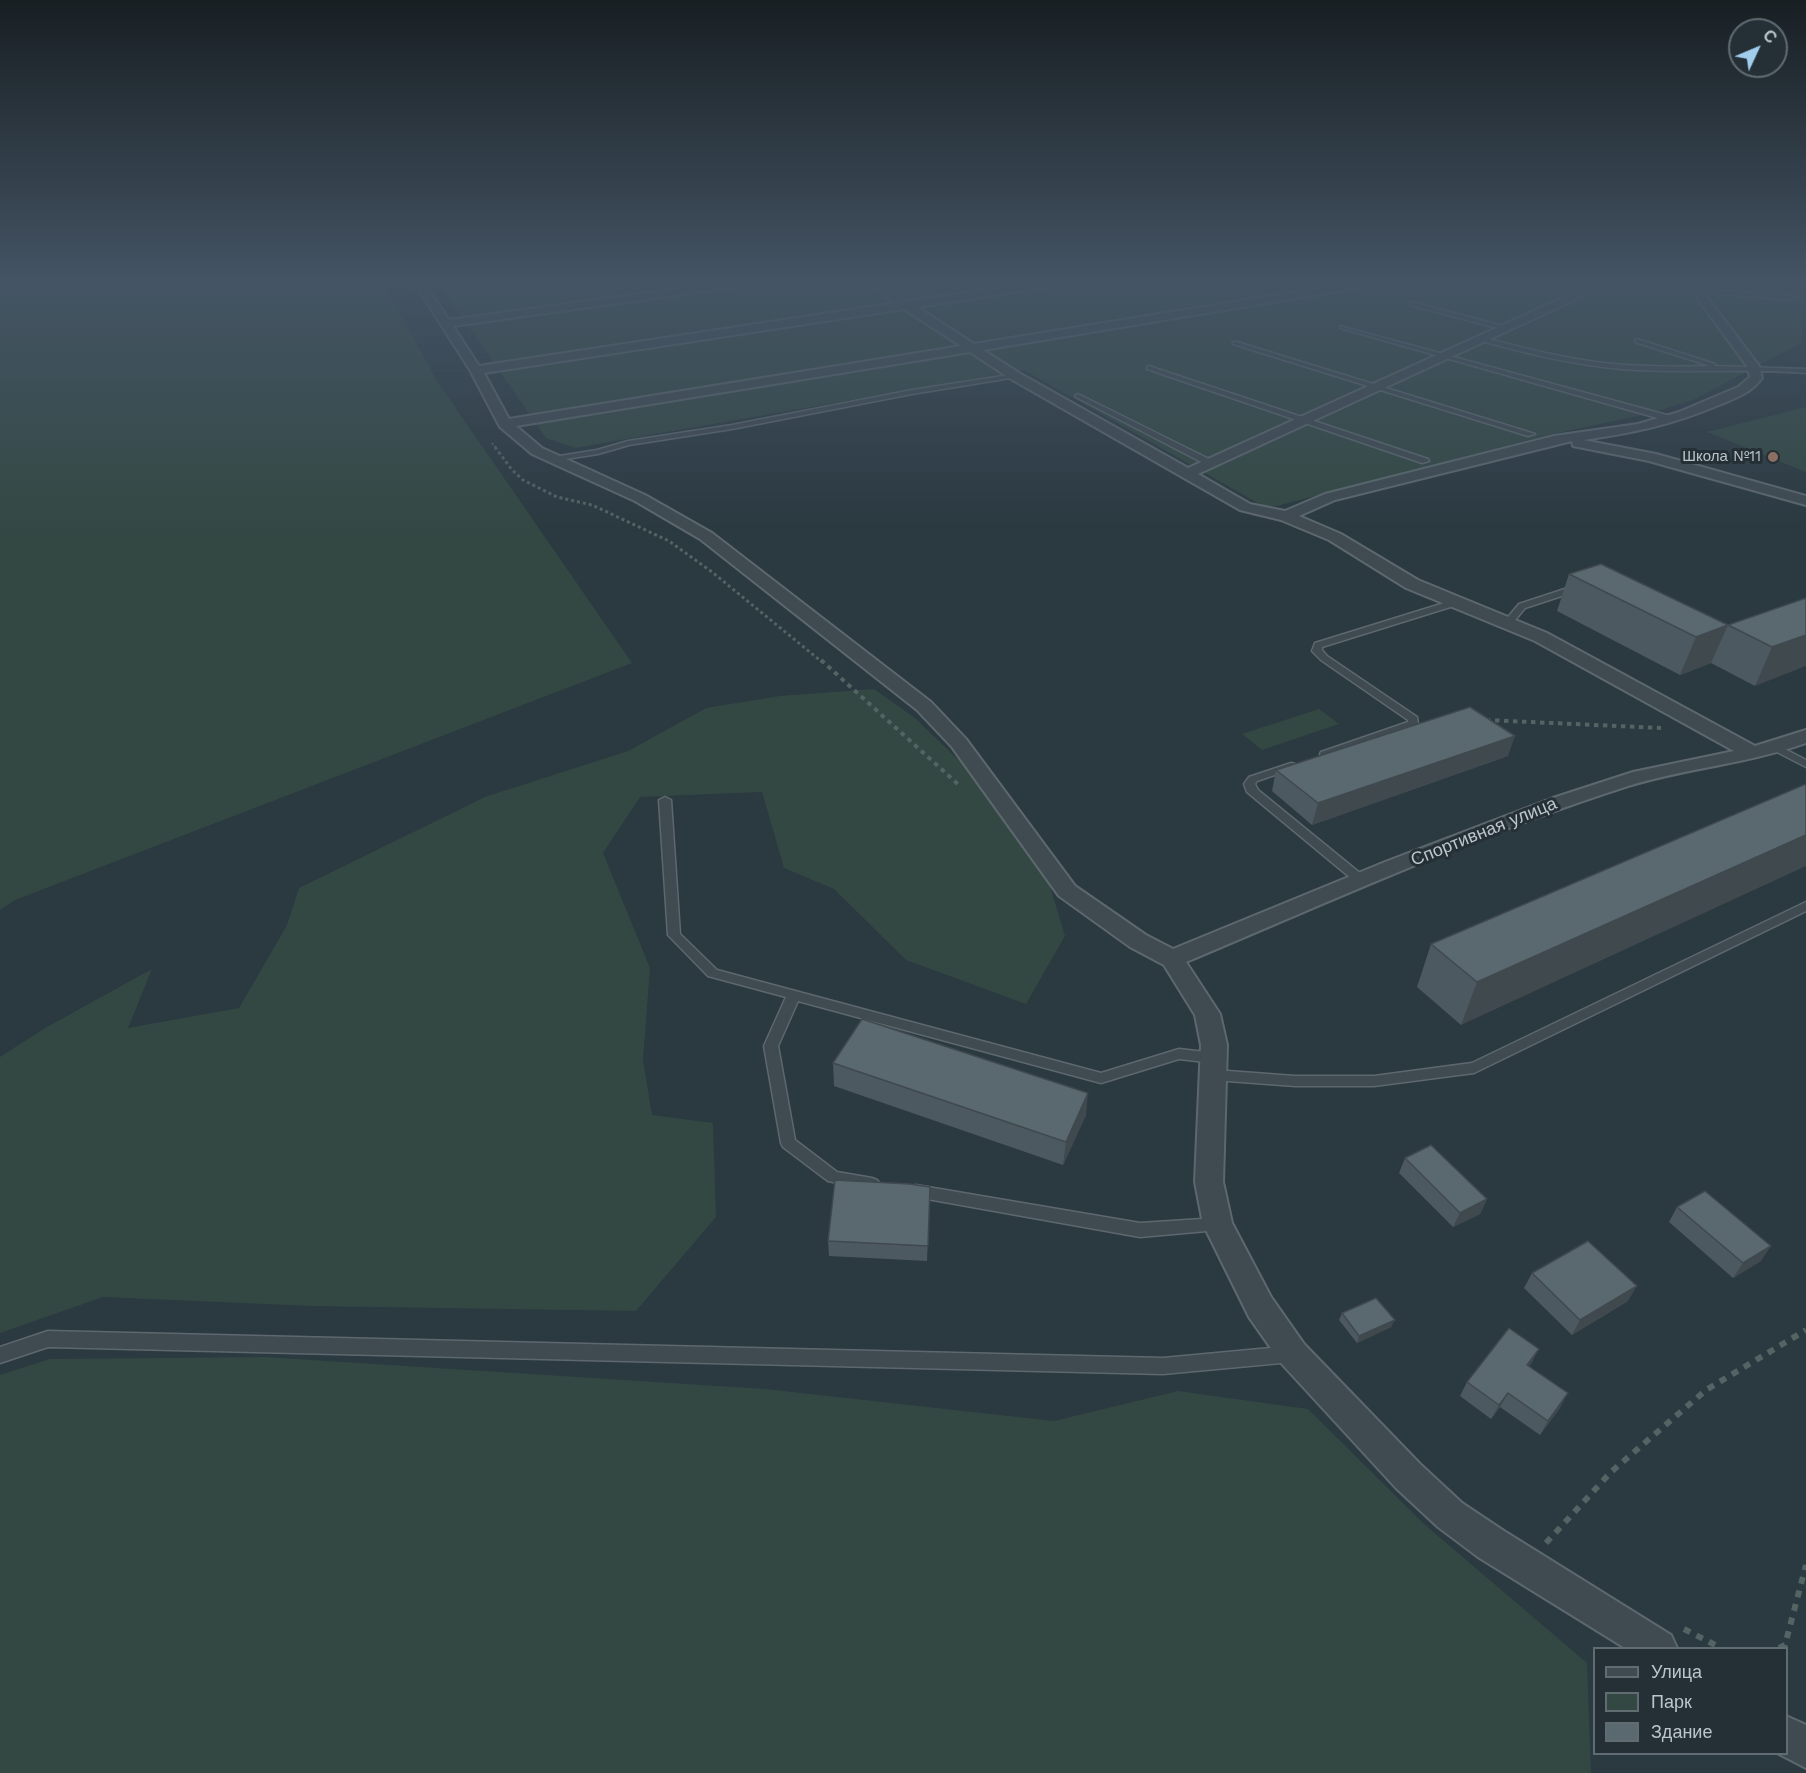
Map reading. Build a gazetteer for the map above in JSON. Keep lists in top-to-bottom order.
{
  "streets": {
    "street": ["Спортивная улица"]
  },
  "places": ["Школа №11"],
  "legend": ["Улица", "Парк", "Здание"],
  "north": "top right"
}
